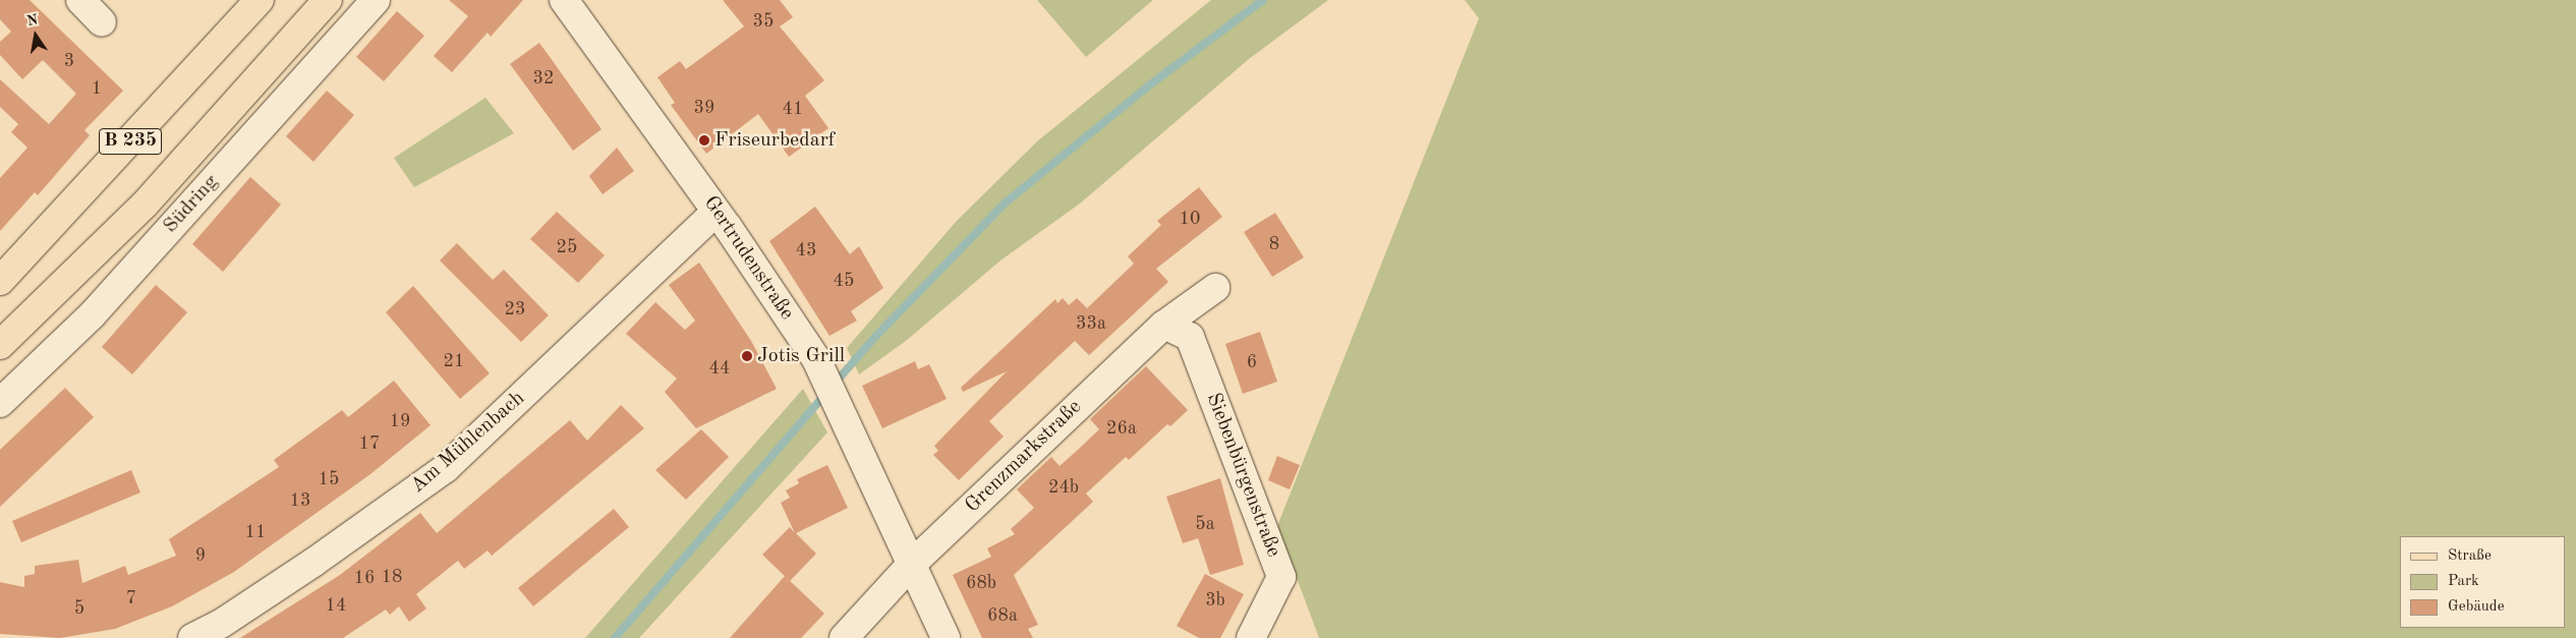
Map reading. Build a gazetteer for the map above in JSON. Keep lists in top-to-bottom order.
{
  "streets": {
    "main road": ["B 235", "Südring"],
    "street": [
      "Gertrudenstraße",
      "Am Mühlenbach",
      "Grenzmarkstraße",
      "Siebenbürgenstraße"
    ]
  },
  "crossings": [
    ["Gertrudenstraße", "Am Mühlenbach"],
    ["Gertrudenstraße", "Grenzmarkstraße"],
    ["Grenzmarkstraße", "Siebenbürgenstraße"]
  ],
  "places": ["Friseurbedarf", "Jotis Grill"],
  "house_numbers": [
    "35",
    "3",
    "32",
    "1",
    "39",
    "41",
    "10",
    "8",
    "25",
    "43",
    "45",
    "23",
    "33a",
    "21",
    "6",
    "44",
    "19",
    "26a",
    "17",
    "15",
    "24b",
    "13",
    "5a",
    "11",
    "9",
    "18",
    "16",
    "68b",
    "7",
    "3b",
    "14",
    "5",
    "68a"
  ],
  "legend": ["Straße", "Park", "Gebäude"],
  "north": "top"
}
